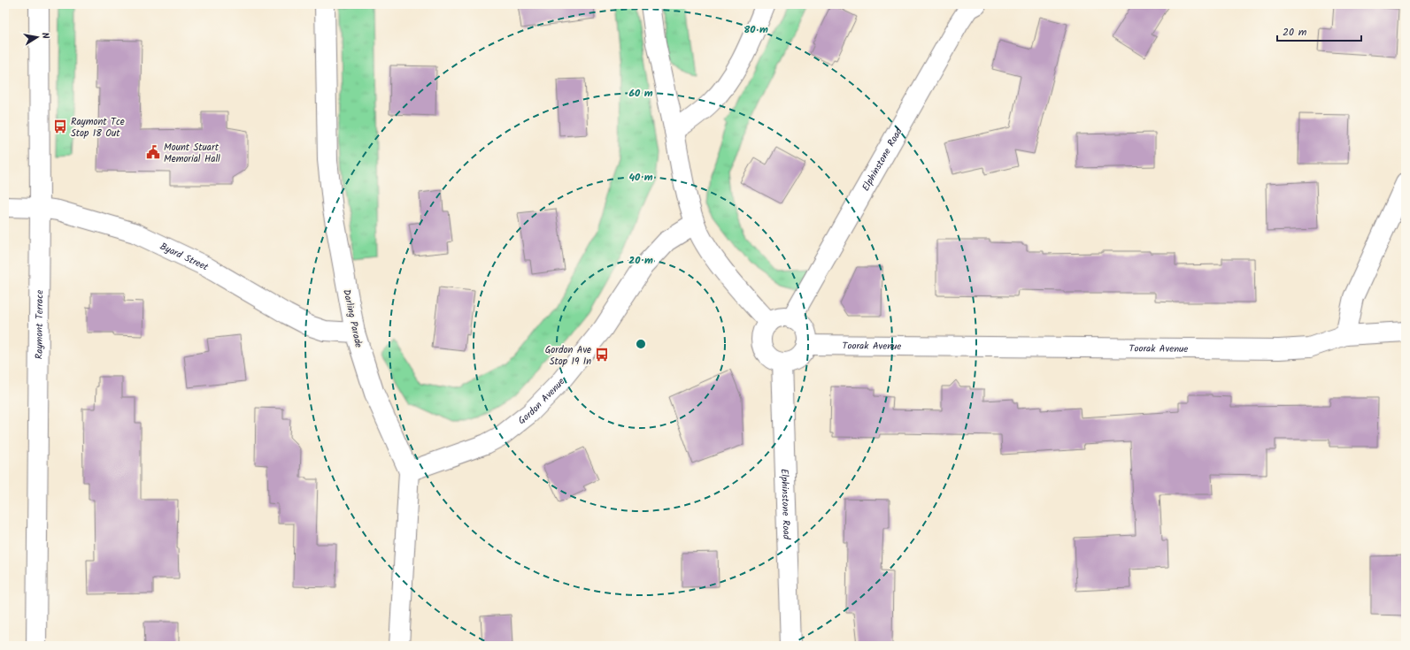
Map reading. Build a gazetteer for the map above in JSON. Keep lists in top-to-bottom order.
{
  "streets": {
    "street": [
      "Elphinstone Road",
      "Byard Street",
      "Darling Parade",
      "Raymont Terrace",
      "Toorak Avenue",
      "Gordon Avenue"
    ]
  },
  "crossings": [
    ["Elphinstone Road", "Toorak Avenue"],
    ["Byard Street", "Darling Parade"],
    ["Byard Street", "Raymont Terrace"],
    ["Darling Parade", "Gordon Avenue"]
  ],
  "places": {
    "bus stop": ["Raymont Tce Stop 18 Out", "Gordon Ave Stop 19 In"],
    "public building": ["Mount Stuart Memorial Hall"]
  },
  "scale_bar": "20 m",
  "north": "right",
  "rings": [
    "80 m",
    "60 m",
    "40 m",
    "20 m"
  ]
}
